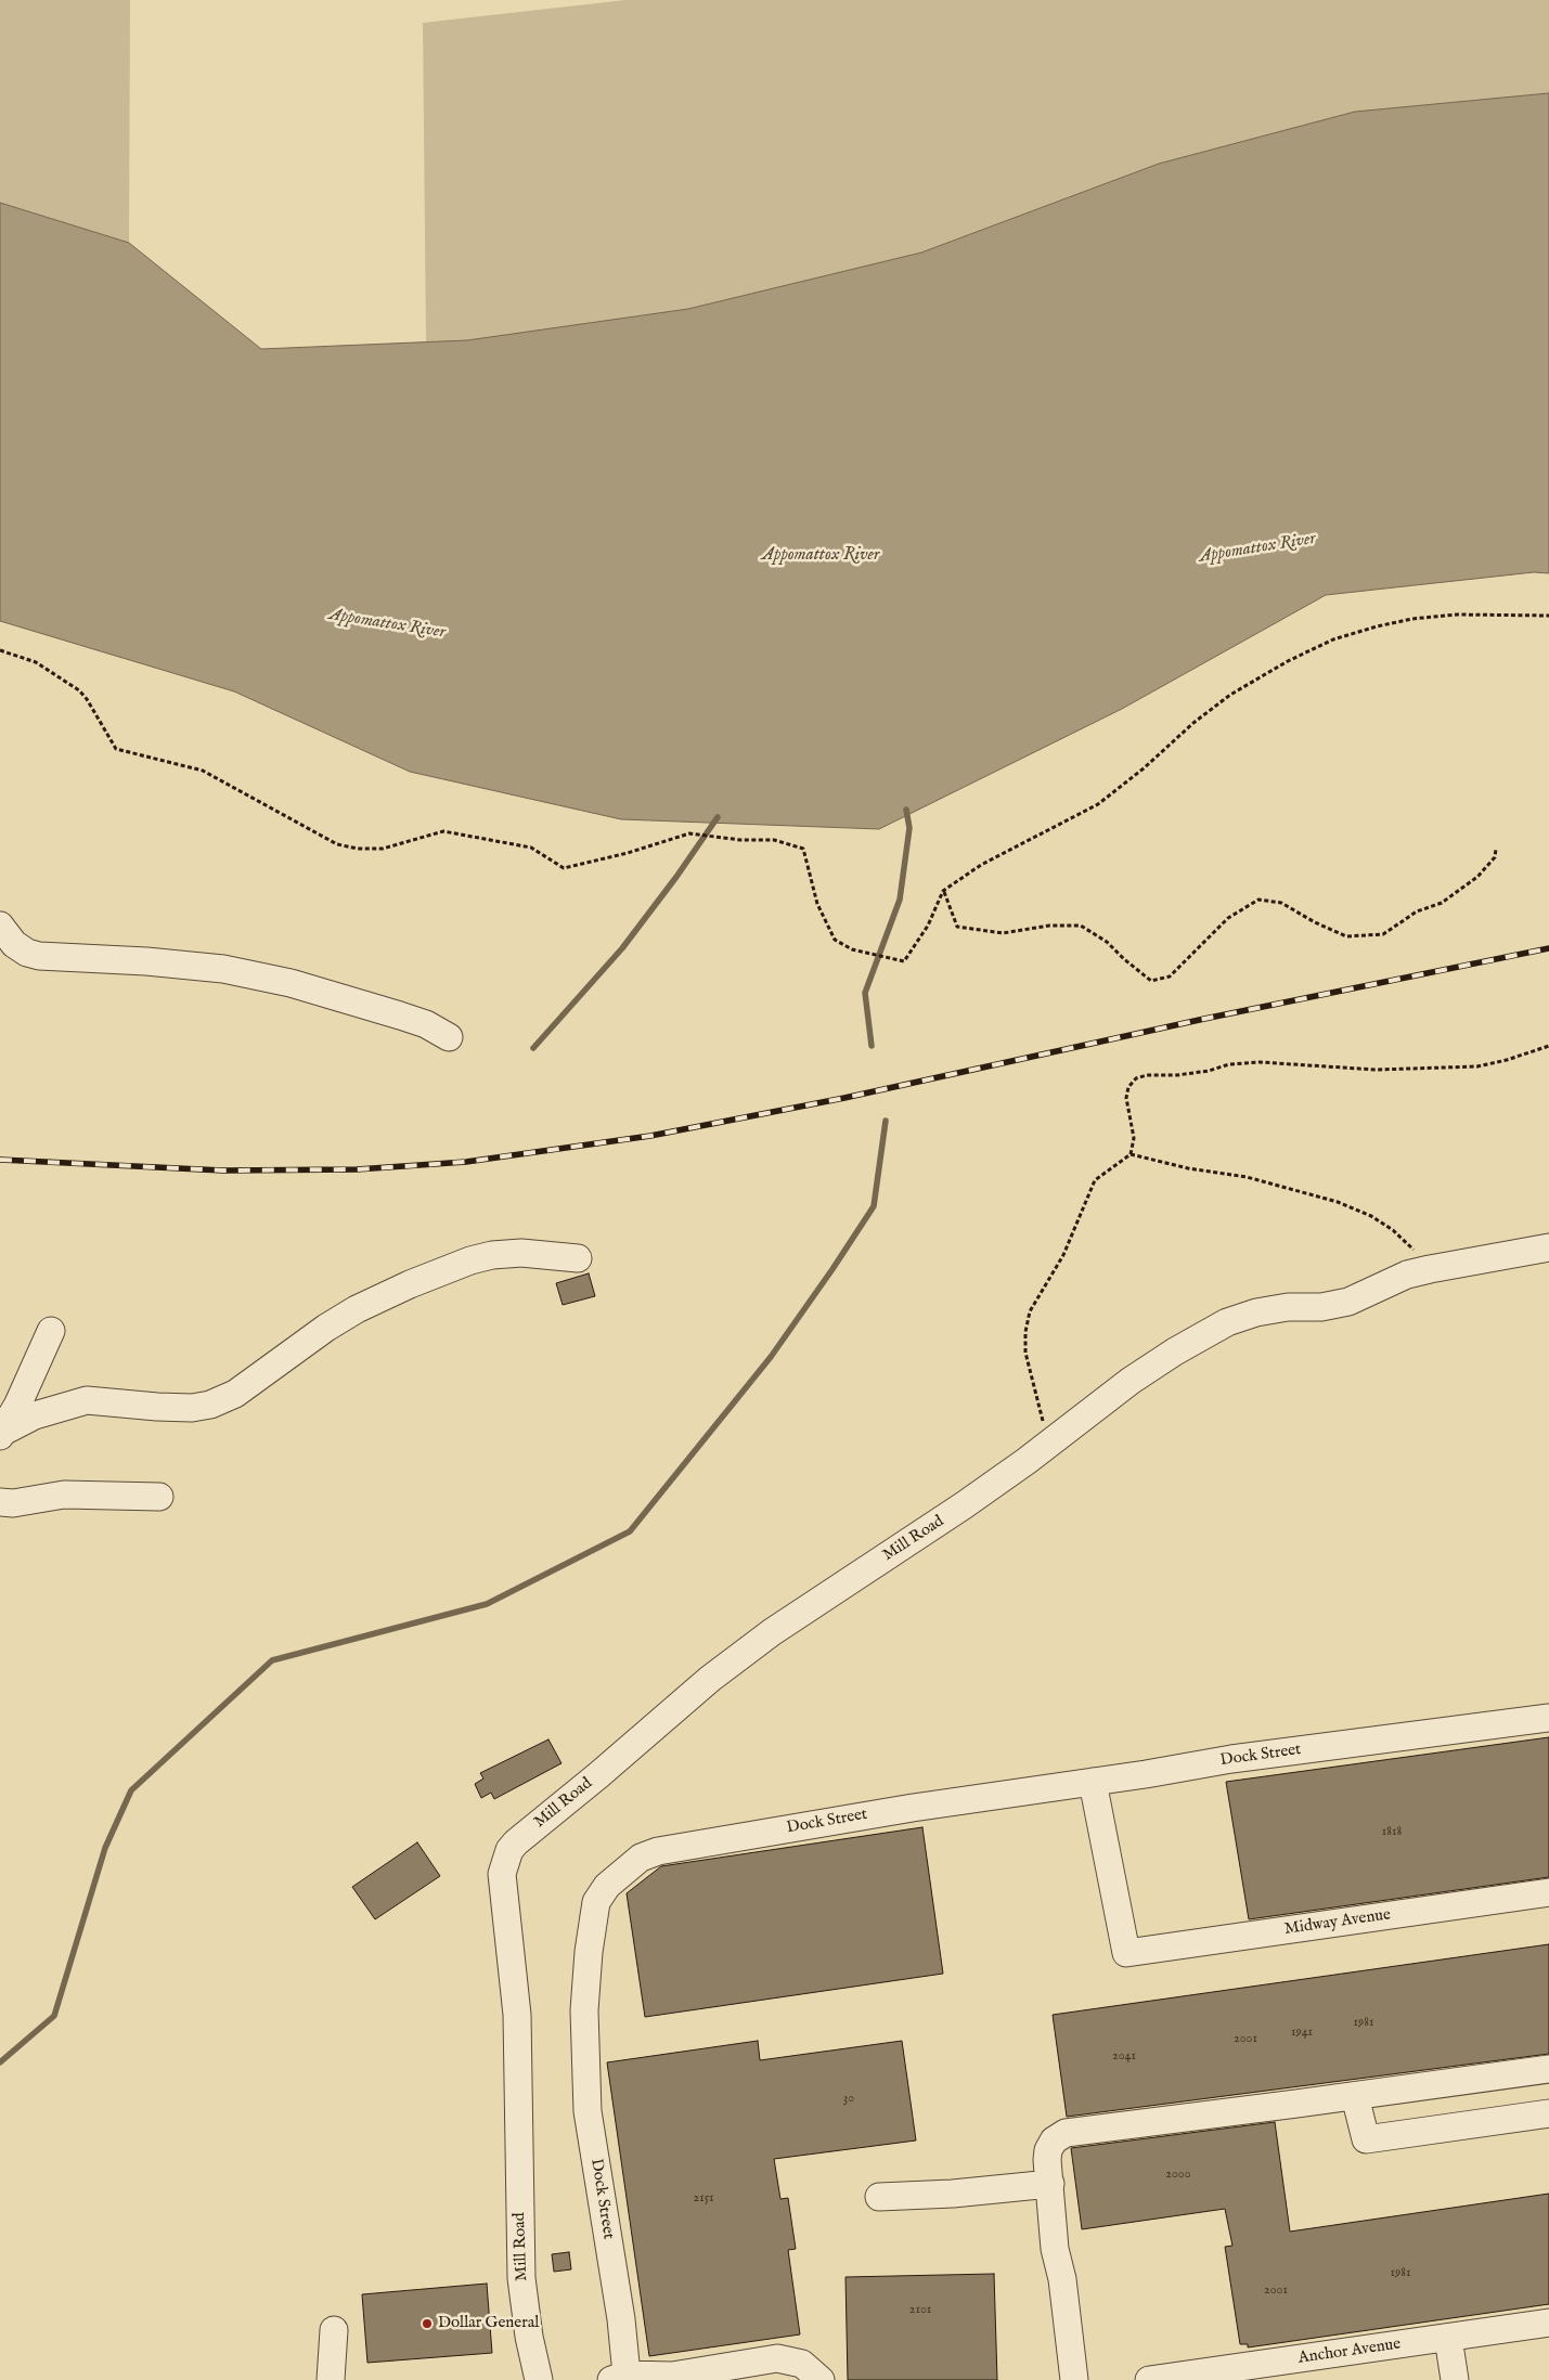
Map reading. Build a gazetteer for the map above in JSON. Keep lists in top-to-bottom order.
{
  "streets": {
    "street": [
      "Mill Road",
      "Dock Street",
      "Midway Avenue",
      "Anchor Avenue"
    ]
  },
  "crossings": [
    ["Dock Street", "Midway Avenue"]
  ],
  "water": ["Appomattox River"],
  "places": ["Dollar General"],
  "house_numbers": [
    "1818",
    "1981",
    "1941",
    "2001",
    "2041",
    "30",
    "2000",
    "2151",
    "1981",
    "2001",
    "2101"
  ]
}
